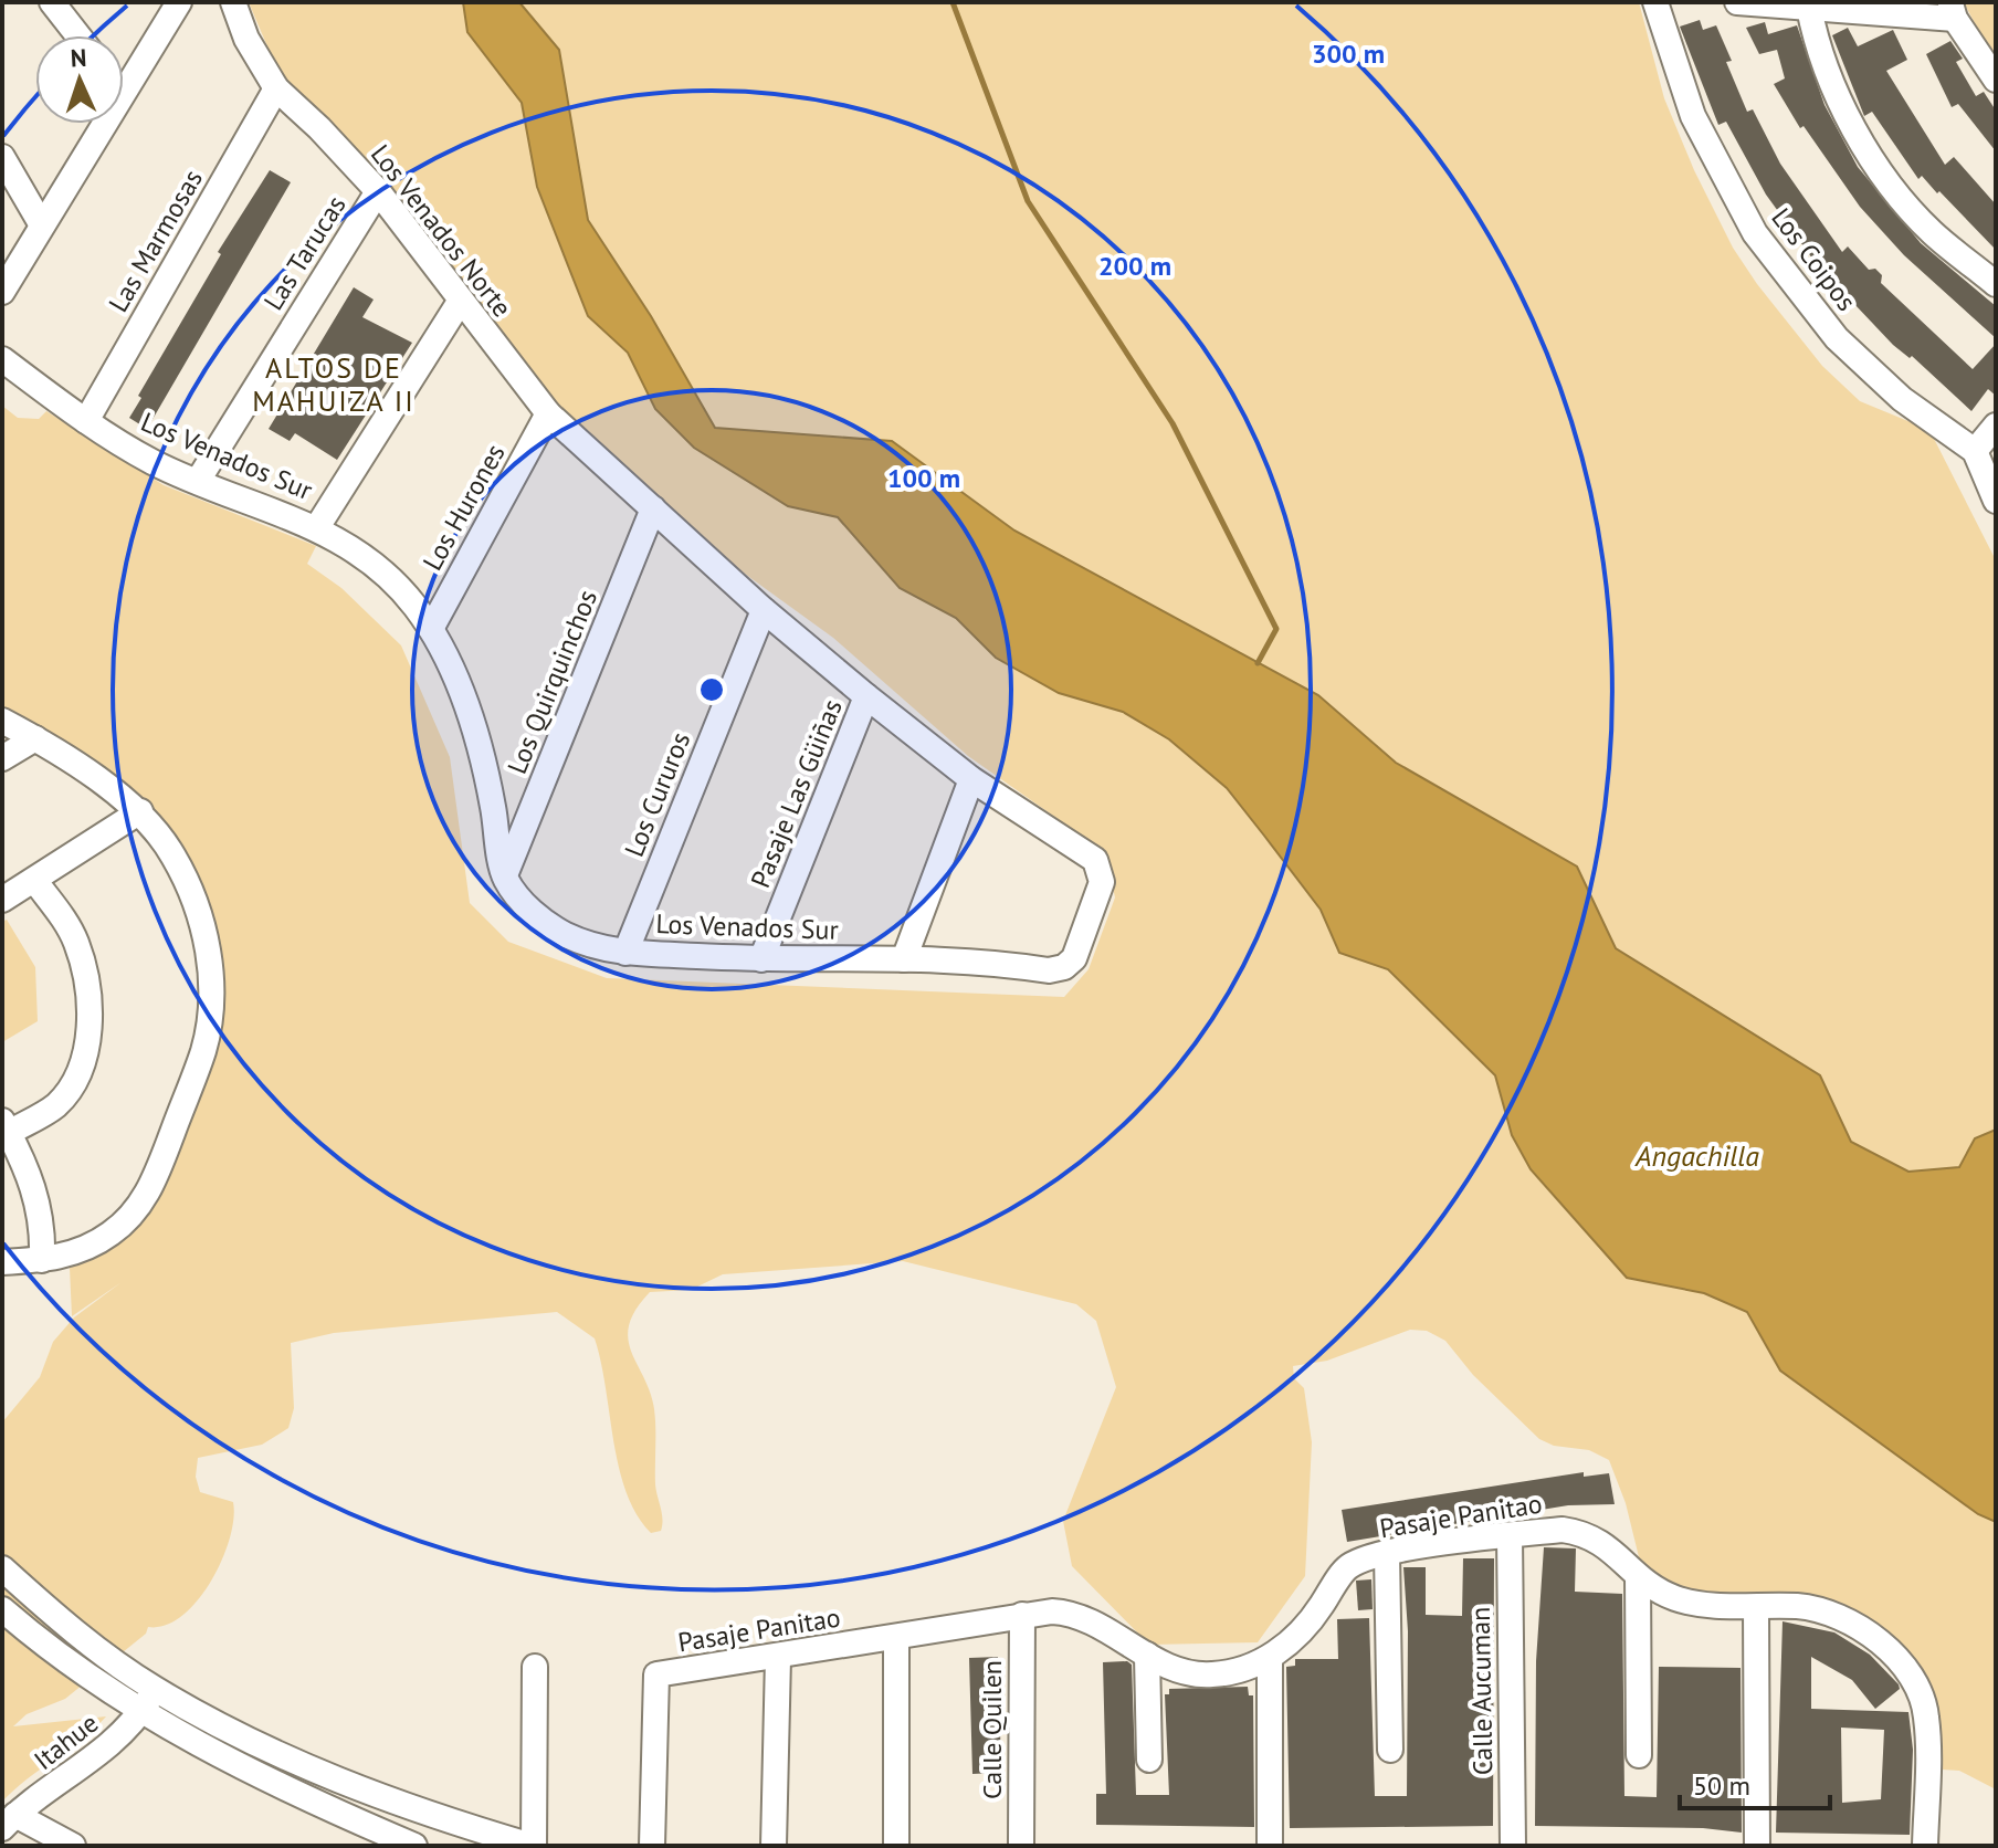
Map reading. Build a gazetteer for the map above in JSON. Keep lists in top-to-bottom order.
{
  "streets": {
    "street": [
      "Los Venados Norte",
      "Las Marmosas",
      "Las Tarucas",
      "Los Coipos",
      "Los Venados Sur",
      "Los Hurones",
      "Los Quirquinchos",
      "Pasaje Las Güiñas",
      "Los Cururos",
      "Pasaje Panitao",
      "Calle Aucuman",
      "Calle Quilen",
      "Itahue"
    ]
  },
  "crossings": [
    ["Los Venados Norte", "Las Marmosas"],
    ["Los Venados Norte", "Las Tarucas"],
    ["Los Venados Norte", "Los Venados Sur"],
    ["Los Venados Norte", "Los Hurones"],
    ["Las Marmosas", "Los Venados Sur"],
    ["Las Tarucas", "Los Venados Sur"],
    ["Los Venados Sur", "Los Hurones"],
    ["Los Venados Sur", "Los Quirquinchos"],
    ["Los Venados Sur", "Pasaje Las Güiñas"],
    ["Los Venados Sur", "Los Cururos"],
    ["Pasaje Panitao", "Calle Aucuman"],
    ["Pasaje Panitao", "Calle Quilen"]
  ],
  "districts": ["ALTOS DE MAHUIZA II"],
  "water": ["Angachilla"],
  "scale_bar": "50 m",
  "north": "top",
  "rings": ["300 m", "200 m", "100 m"]
}
